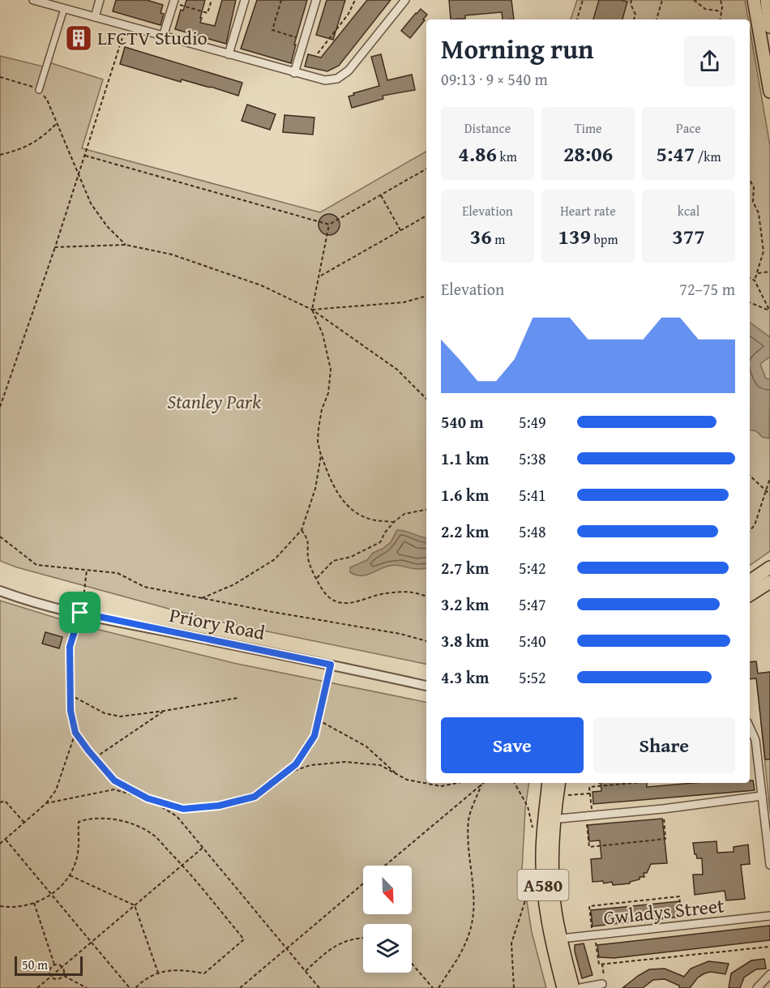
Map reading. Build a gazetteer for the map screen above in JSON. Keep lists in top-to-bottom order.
{
  "streets": {
    "highway": ["A580"],
    "street": ["Priory Road", "Gwladys Street"]
  },
  "crossings": [
    ["A580", "Gwladys Street"]
  ],
  "parks": ["Stanley Park"],
  "places": {
    "building": ["LFCTV Studio"]
  },
  "scale_bar": "50 m",
  "north": "bottom right",
  "page": {
    "heading": ["Morning run", "09:13 · 9 × 540 m"],
    "stats": [
      ["Distance", "4.86 km"],
      ["Time", "28:06"],
      ["Pace", "5:47 /km"],
      ["Elevation", "36 m"],
      ["Heart rate", "139 bpm"],
      ["kcal", "377"]
    ],
    "chart": ["Elevation", "72–75 m"],
    "list": [
      {
        "name": "540 m",
        "note": "5:49"
      },
      {
        "name": "1.1 km",
        "note": "5:38"
      },
      {
        "name": "1.6 km",
        "note": "5:41"
      },
      {
        "name": "2.2 km",
        "note": "5:48"
      },
      {
        "name": "2.7 km",
        "note": "5:42"
      },
      {
        "name": "3.2 km",
        "note": "5:47"
      },
      {
        "name": "3.8 km",
        "note": "5:40"
      },
      {
        "name": "4.3 km",
        "note": "5:52"
      }
    ],
    "buttons": ["Save", "Share"],
    "scale": "50 m"
  }
}
